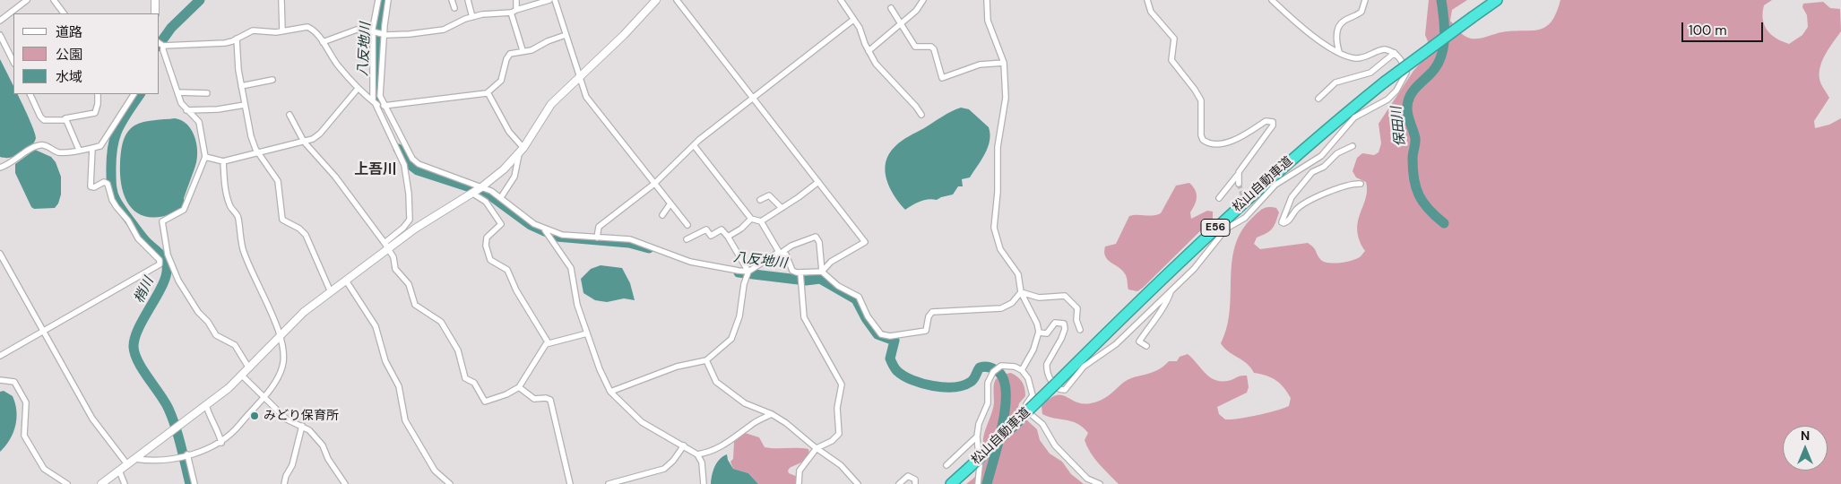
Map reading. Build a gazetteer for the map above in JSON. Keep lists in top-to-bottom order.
{
  "streets": {
    "highway": ["松山自動車道", "E56"]
  },
  "districts": ["上吾川"],
  "water": ["八反地川", "保田川", "梢川"],
  "places": ["みどり保育所"],
  "legend": ["道路", "公園", "水域"],
  "scale_bar": "100 m",
  "north": "top"
}
